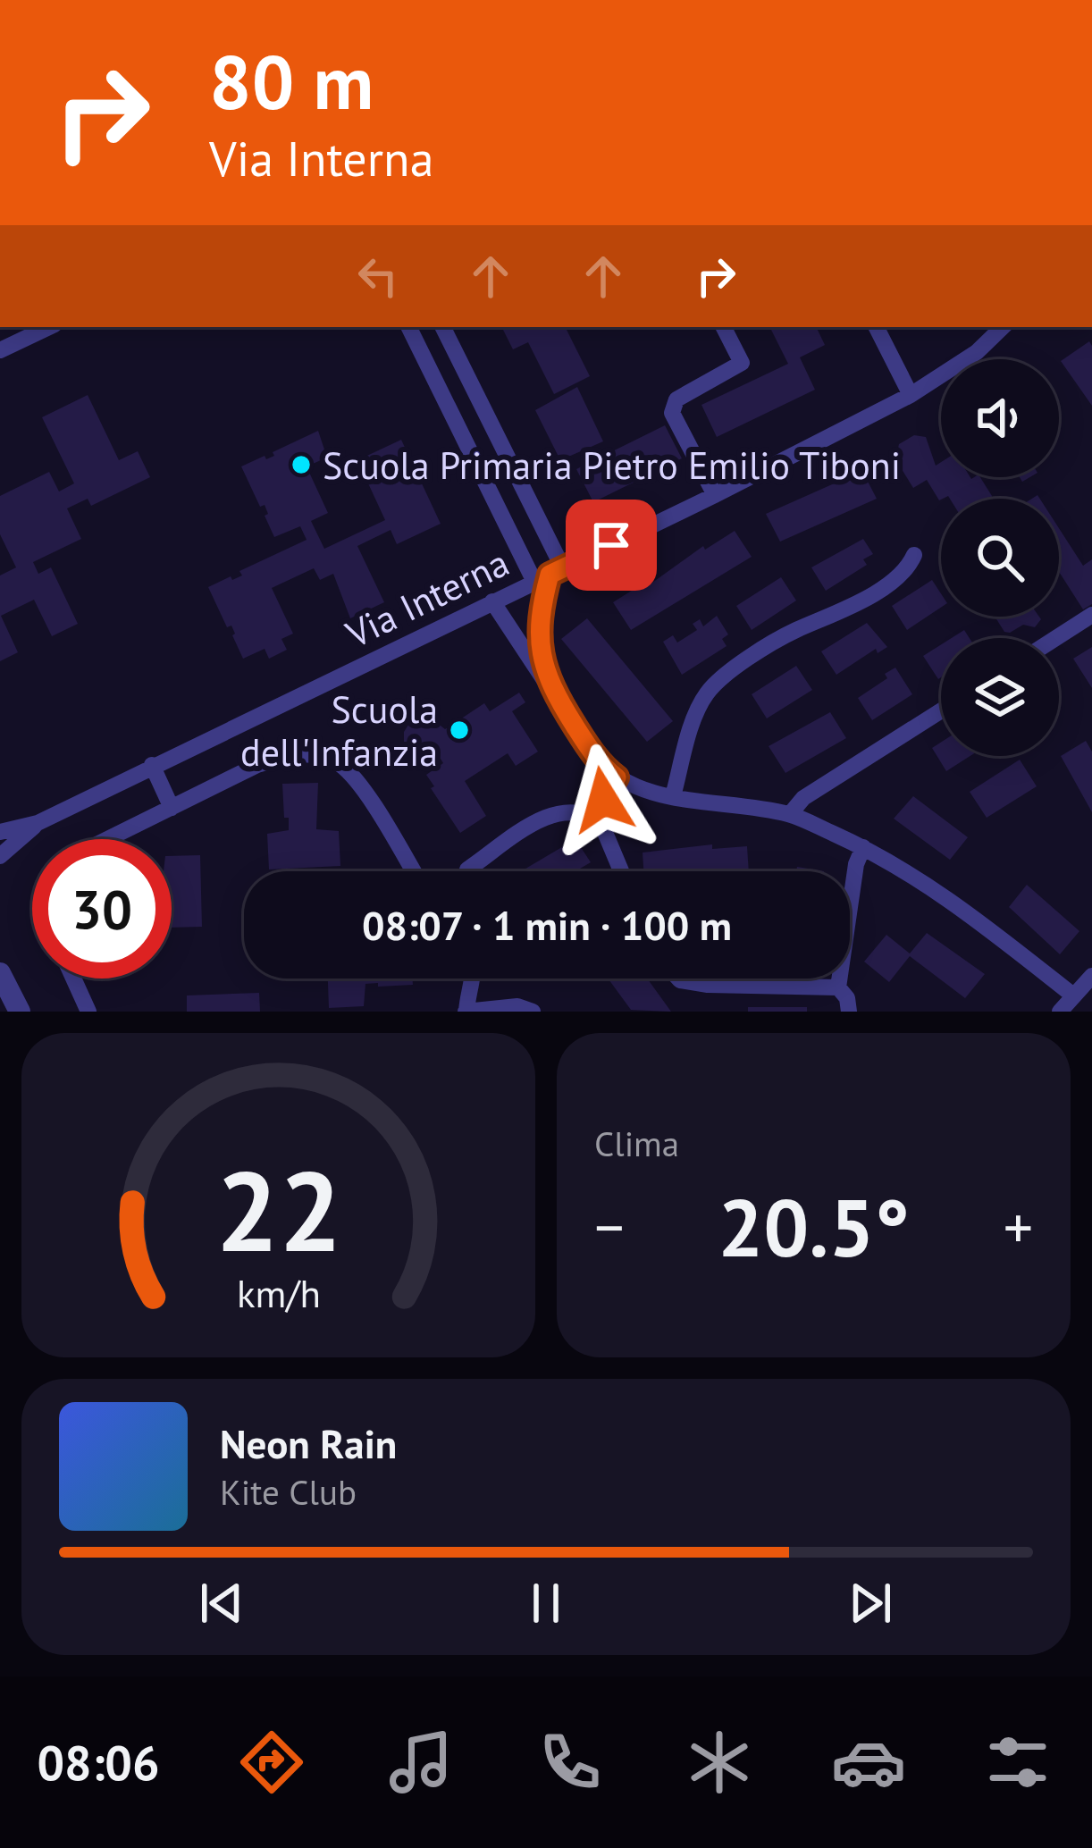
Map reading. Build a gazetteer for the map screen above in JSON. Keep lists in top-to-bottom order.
{
  "streets": {
    "street": ["Via Interna"]
  },
  "places": ["Scuola Primaria Pietro Emilio Tiboni", "Scuola dell'Infanzia"],
  "page": {
    "turn": ["80 m", "Via Interna"],
    "limit": "30",
    "trip": "08:07 · 1 min · 100 m",
    "tile": "Clima",
    "heat": ["−", "20.5°", "+"],
    "song": ["Neon Rain", "Kite Club"],
    "tabs": "08:06",
    "gauge": ["22", "km/h"]
  }
}
